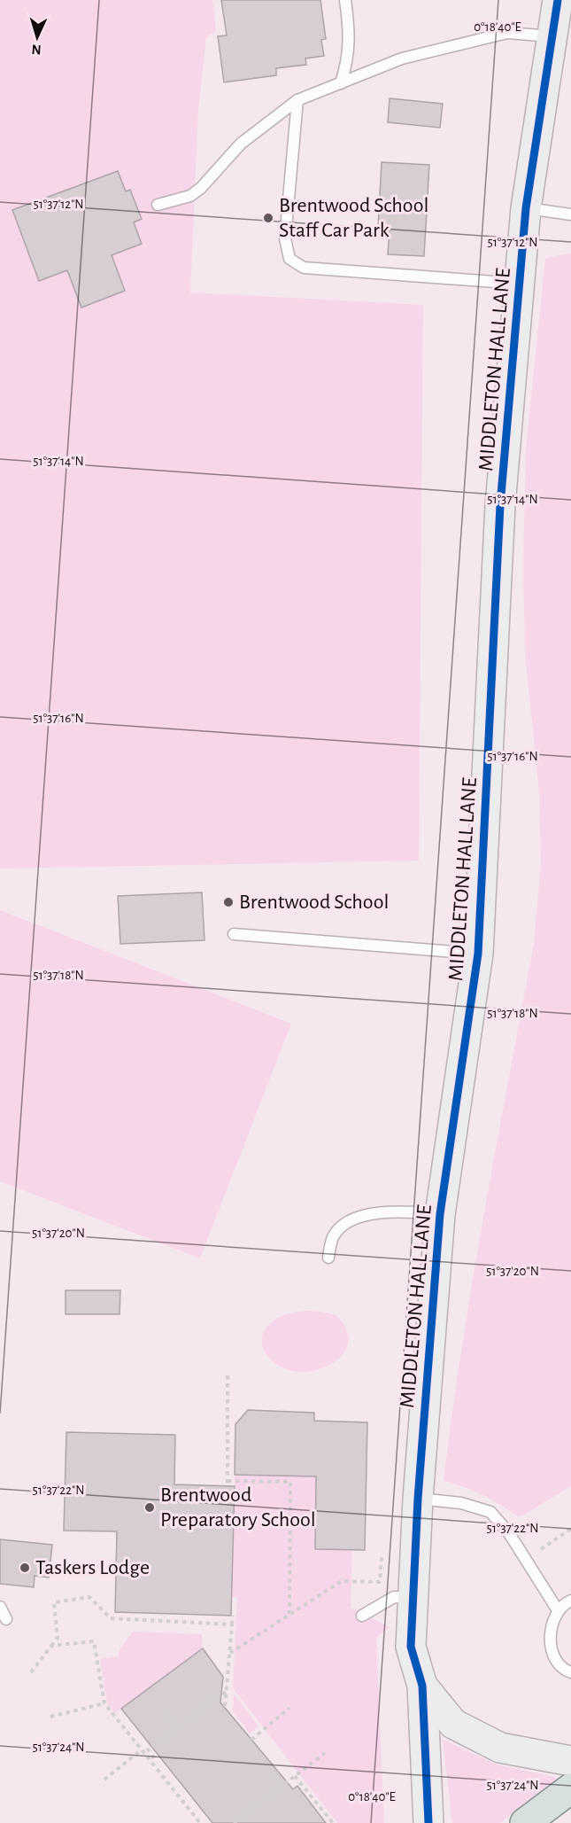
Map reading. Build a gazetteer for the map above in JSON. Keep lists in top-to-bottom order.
{
  "streets": {
    "street": ["MIDDLETON HALL LANE"]
  },
  "places": [
    "Brentwood School Staff Car Park",
    "Brentwood School",
    "Brentwood Preparatory School",
    "Taskers Lodge"
  ],
  "north": "bottom",
  "coordinates": [
    "0°18'40\"E",
    "51°37'12\"N",
    "51°37'14\"N",
    "51°37'16\"N",
    "51°37'18\"N",
    "51°37'20\"N",
    "51°37'22\"N",
    "51°37'24\"N"
  ]
}
